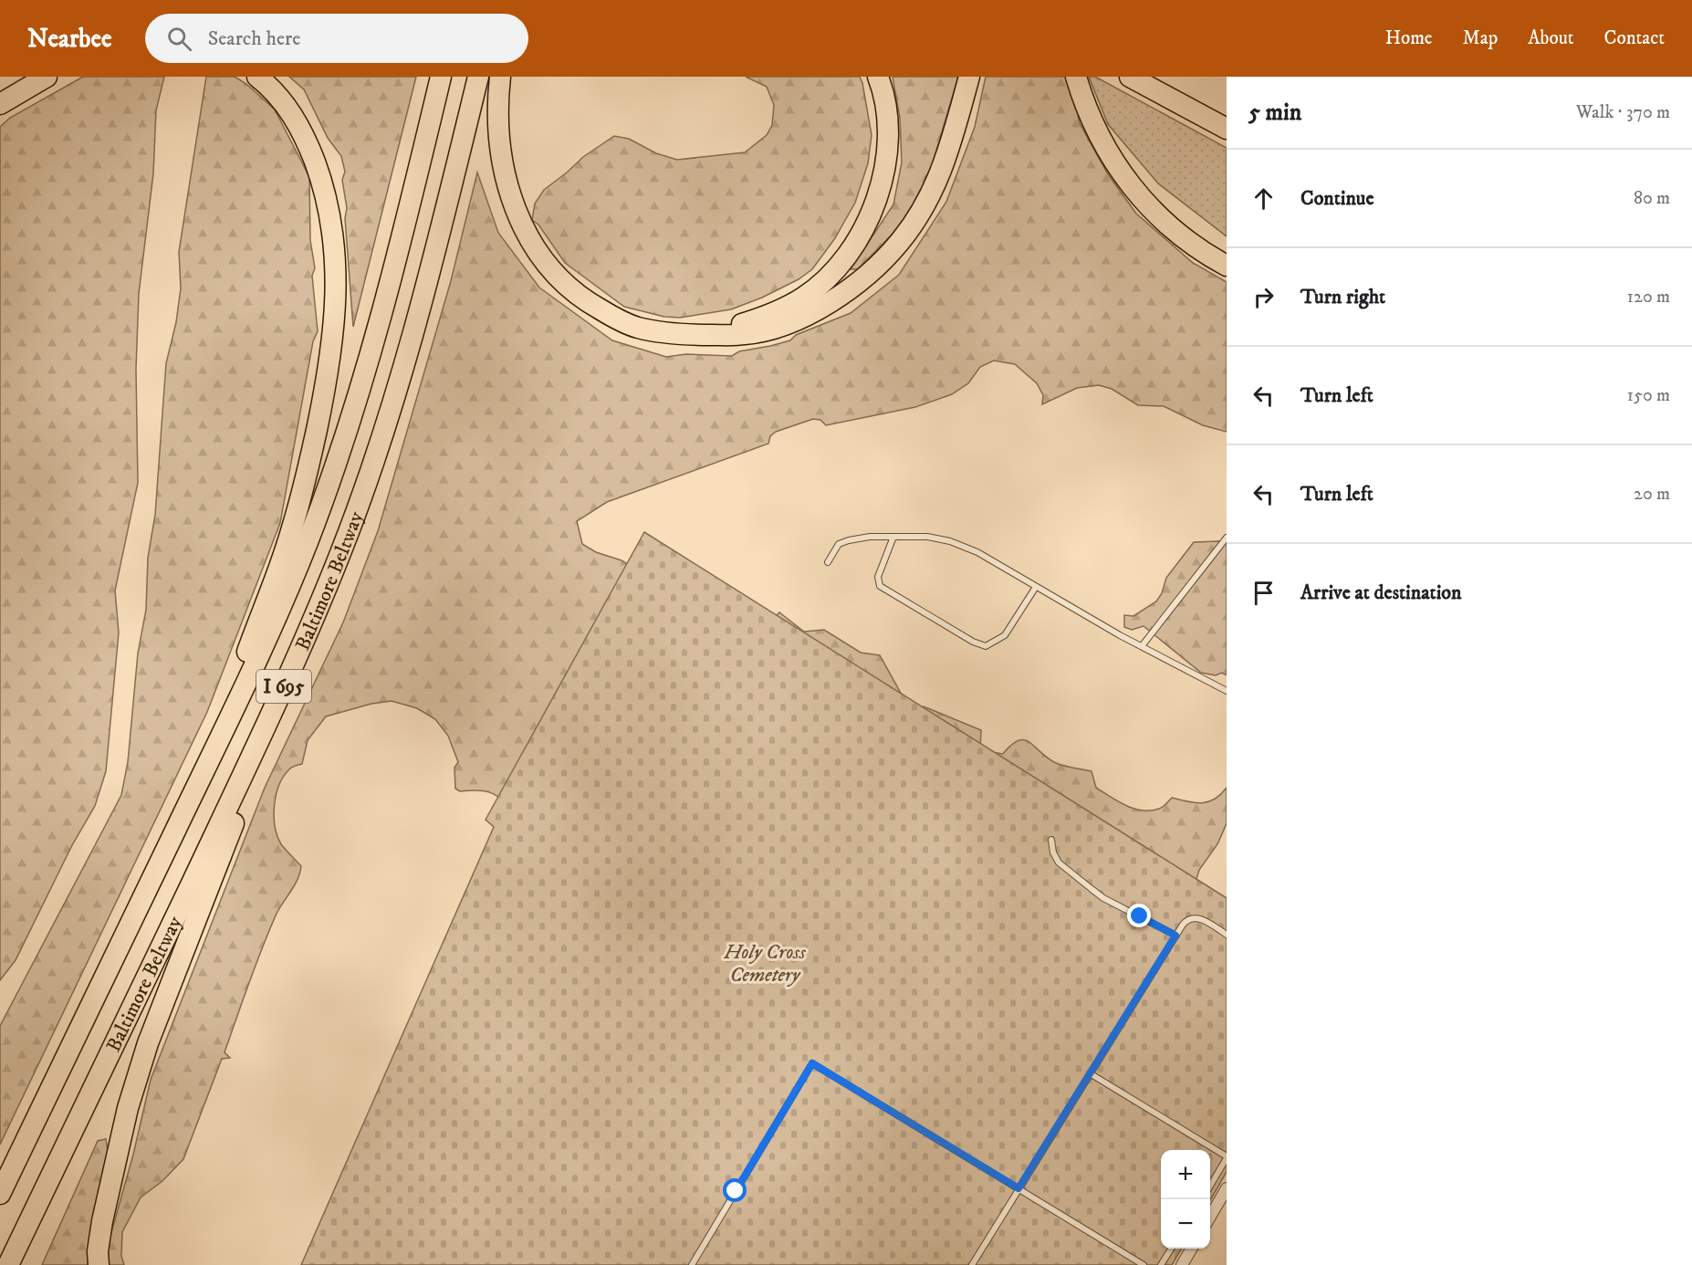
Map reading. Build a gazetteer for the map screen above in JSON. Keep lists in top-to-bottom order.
{
  "streets": {
    "highway": ["Baltimore Beltway", "I 695"]
  },
  "parks": ["Holy Cross Cemetery"],
  "page": {
    "header": "Nearbee",
    "search": "Search here",
    "nav": [
      "Home",
      "Map",
      "About",
      "Contact"
    ],
    "heading": ["5 min", "Walk · 370 m"],
    "list": [
      ["Continue", "80 m"],
      ["Turn right", "120 m"],
      ["Turn left", "150 m"],
      ["Turn left", "20 m"],
      "Arrive at destination"
    ],
    "map_buttons": ["+", "−"]
  }
}
